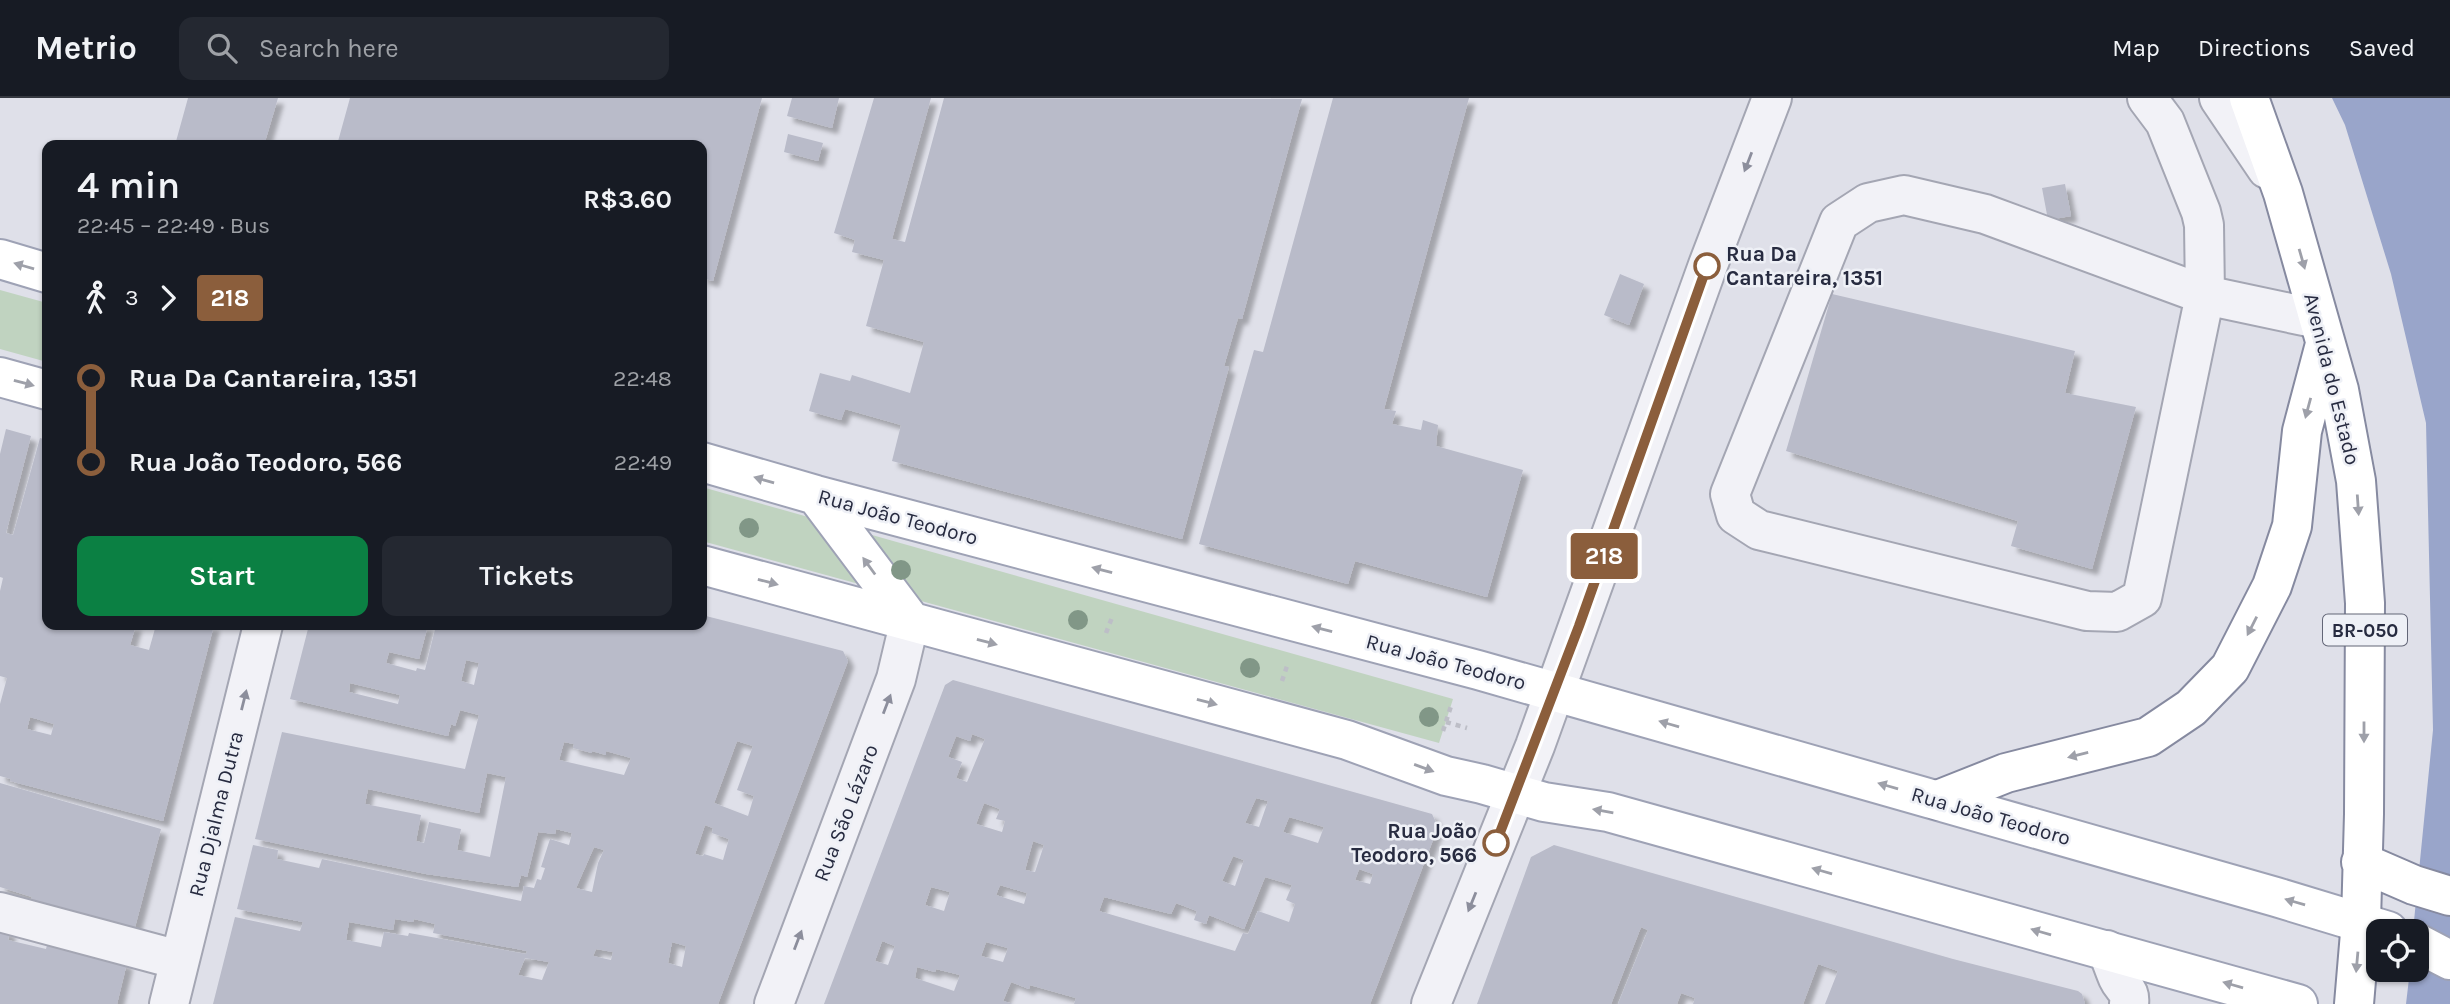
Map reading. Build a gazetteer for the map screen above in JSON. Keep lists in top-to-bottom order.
{
  "streets": {
    "main road": ["Avenida do Estado", "Rua João Teodoro", "BR-050"],
    "street": ["Rua São Lázaro", "Rua Djalma Dutra"]
  },
  "one_way": ["Avenida do Estado", "Rua São Lázaro", "Rua Djalma Dutra"],
  "places": ["Rua Da Cantareira, 1351", "Rua João Teodoro, 566"],
  "lines": ["bus line 218"],
  "page": {
    "header": "Metrio",
    "search": "Search here",
    "nav": ["Map", "Directions", "Saved"],
    "on_map": "218",
    "heading": ["4 min", "22:45 – 22:49 · Bus", "R$3.60"],
    "legs": ["3", "218"],
    "list": [
      {
        "name": "Rua Da Cantareira, 1351",
        "value": "22:48"
      },
      {
        "name": "Rua João Teodoro, 566",
        "value": "22:49"
      }
    ],
    "buttons": ["Start", "Tickets"]
  }
}
